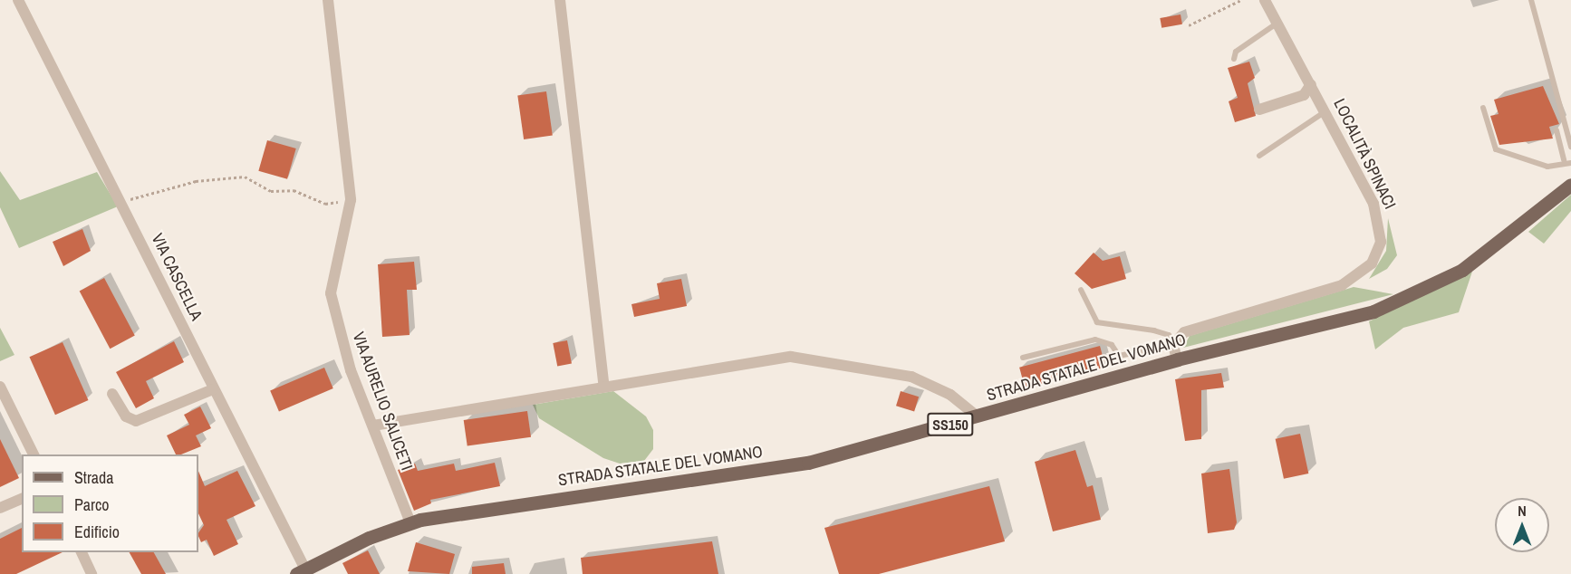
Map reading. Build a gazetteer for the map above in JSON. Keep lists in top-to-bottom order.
{
  "streets": {
    "main road": ["STRADA STATALE DEL VOMANO", "SS150"],
    "street": ["LOCALITÀ SPINACI", "VIA CASCELLA", "VIA AURELIO SALICETI"]
  },
  "crossings": [
    ["VIA CASCELLA", "STRADA STATALE DEL VOMANO"],
    ["STRADA STATALE DEL VOMANO", "VIA AURELIO SALICETI"]
  ],
  "legend": ["Strada", "Parco", "Edificio"],
  "north": "top"
}
